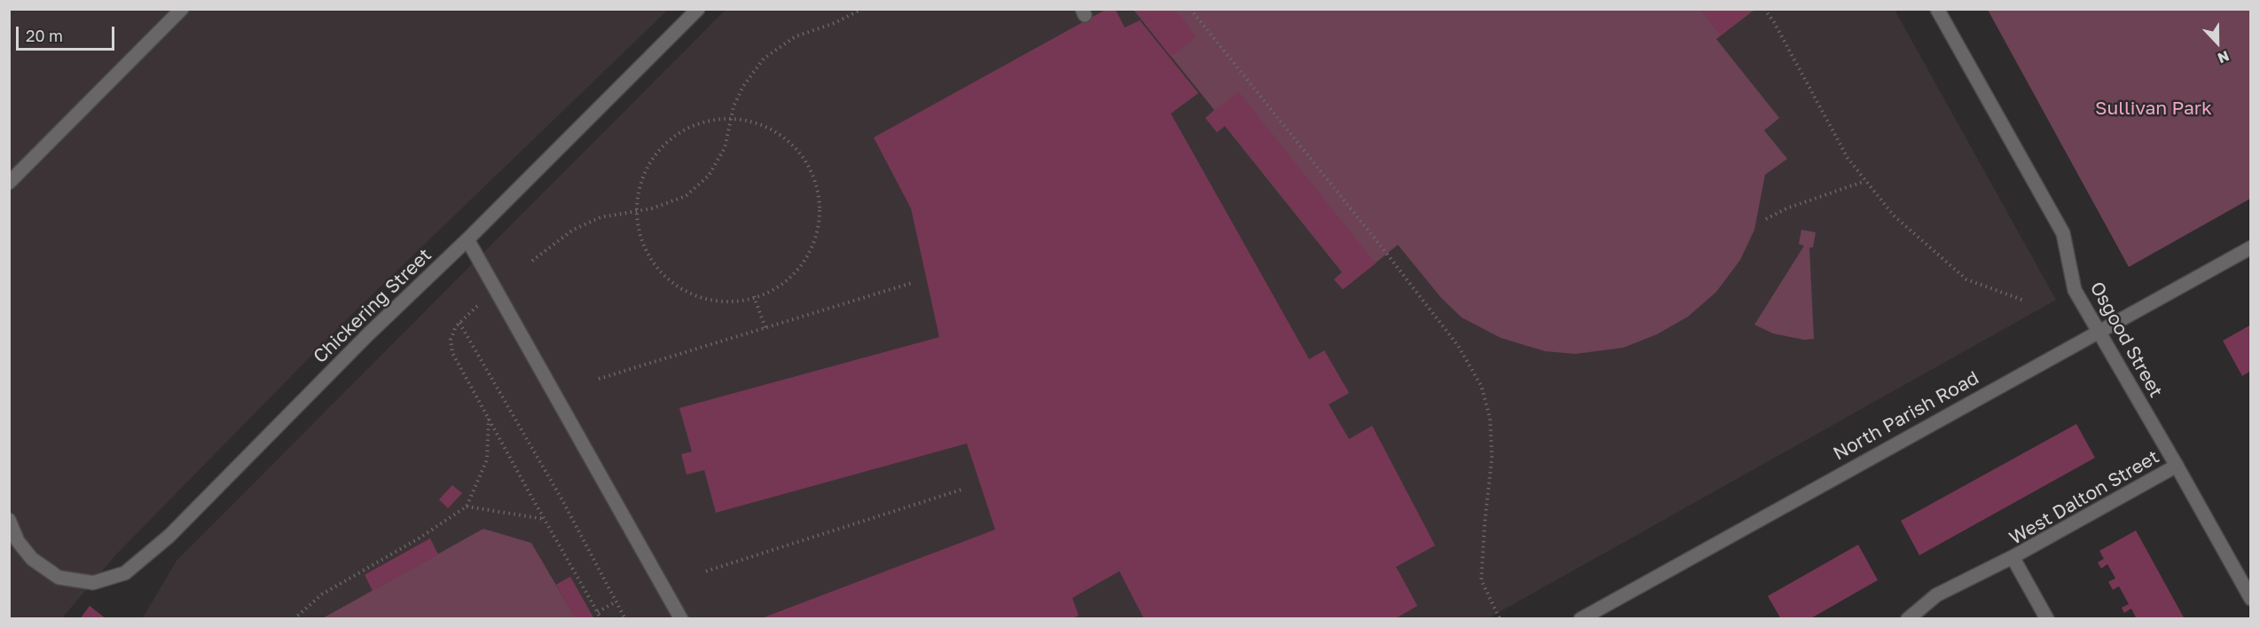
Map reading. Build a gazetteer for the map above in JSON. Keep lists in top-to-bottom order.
{
  "streets": {
    "street": [
      "Chickering Street",
      "Osgood Street",
      "North Parish Road",
      "West Dalton Street"
    ]
  },
  "crossings": [
    ["Osgood Street", "North Parish Road"],
    ["Osgood Street", "West Dalton Street"]
  ],
  "parks": ["Sullivan Park"],
  "scale_bar": "20 m",
  "north": "bottom"
}
